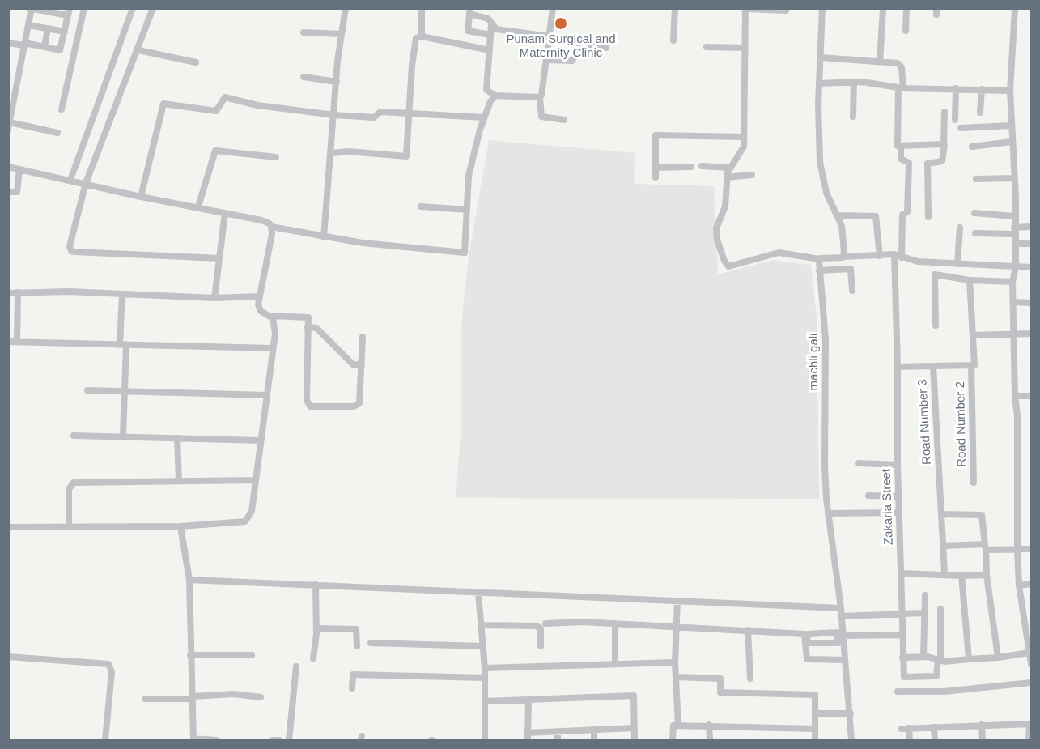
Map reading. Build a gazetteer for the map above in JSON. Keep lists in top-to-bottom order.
{
  "streets": {
    "street": [
      "machli gali",
      "Road Number 3",
      "Road Number 2",
      "Zakaria Street"
    ]
  },
  "crossings": [
    ["Road Number 3", "Road Number 2"]
  ],
  "places": ["Punam Surgical and Maternity Clinic"]
}
